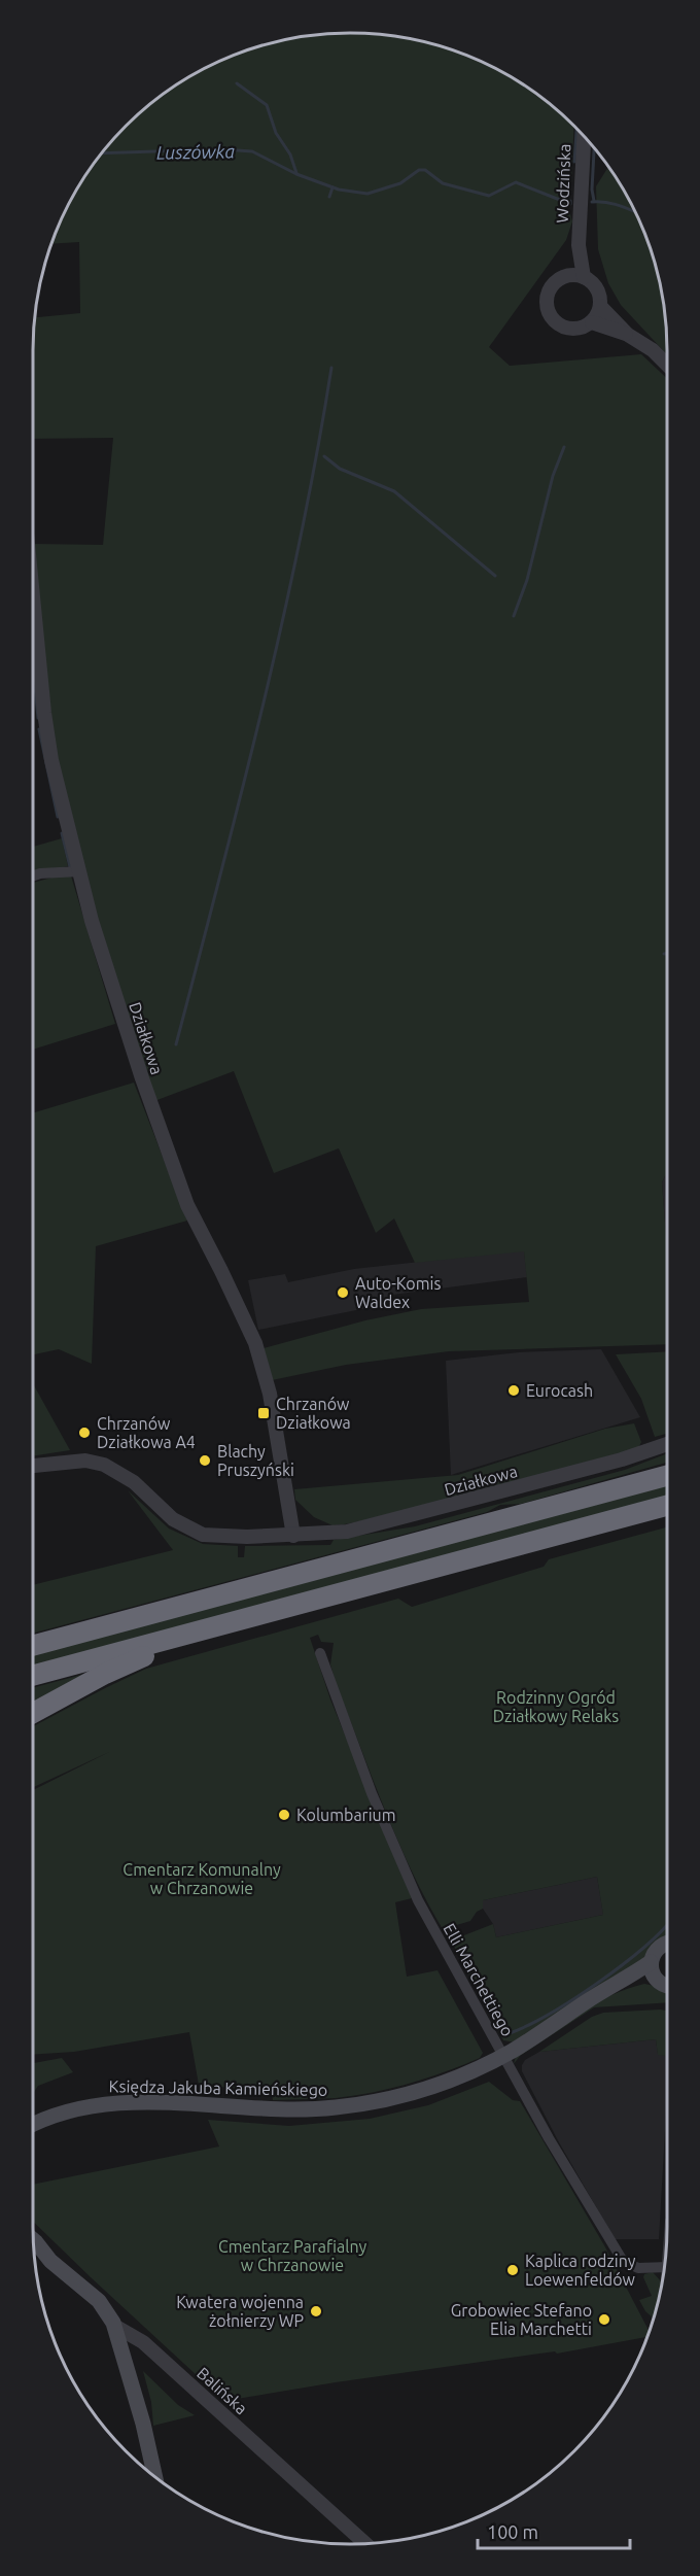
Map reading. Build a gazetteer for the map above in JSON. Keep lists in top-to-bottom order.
{
  "streets": {
    "main road": ["Księdza Jakuba Kamieńskiego", "Balińska"],
    "street": ["Wodzińska", "Działkowa", "Elli Marchettiego"]
  },
  "crossings": [
    ["Elli Marchettiego", "Księdza Jakuba Kamieńskiego"]
  ],
  "water": ["Luszówka"],
  "parks": ["Rodzinny Ogród Działkowy Relaks", "Cmentarz Komunalny w Chrzanowie", "Cmentarz Parafialny w Chrzanowie"],
  "places": {
    "other": [
      "Auto-Komis Waldex",
      "Eurocash",
      "Chrzanów Działkowa A4",
      "Blachy Pruszyński",
      "Kolumbarium",
      "Kaplica rodziny Loewenfeldów",
      "Kwatera wojenna żołnierzy WP",
      "Grobowiec Stefano Elia Marchetti"
    ],
    "transit": ["Chrzanów Działkowa"]
  },
  "scale_bar": "100 m"
}
